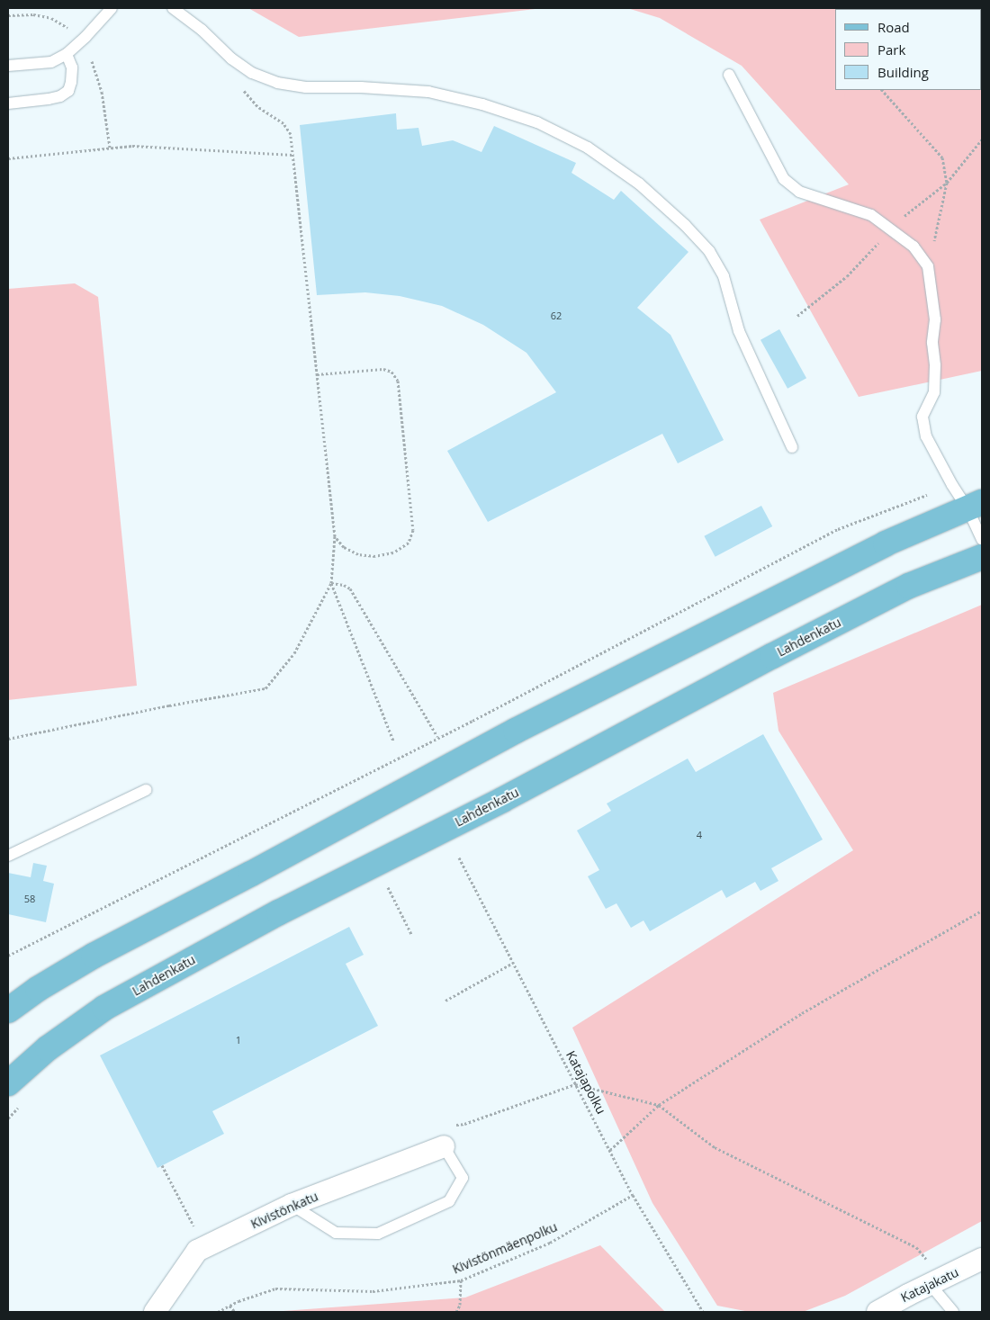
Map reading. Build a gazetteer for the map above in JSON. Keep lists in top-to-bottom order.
{
  "streets": {
    "main road": ["Lahdenkatu"],
    "street": ["Kivistönkatu", "Katajakatu"],
    "path": ["Katajapolku", "Kivistönmäenpolku"]
  },
  "crossings": [
    ["Katajapolku", "Kivistönmäenpolku"]
  ],
  "house_numbers": [
    "62",
    "4",
    "58",
    "1"
  ],
  "legend": ["Road", "Park", "Building"]
}
